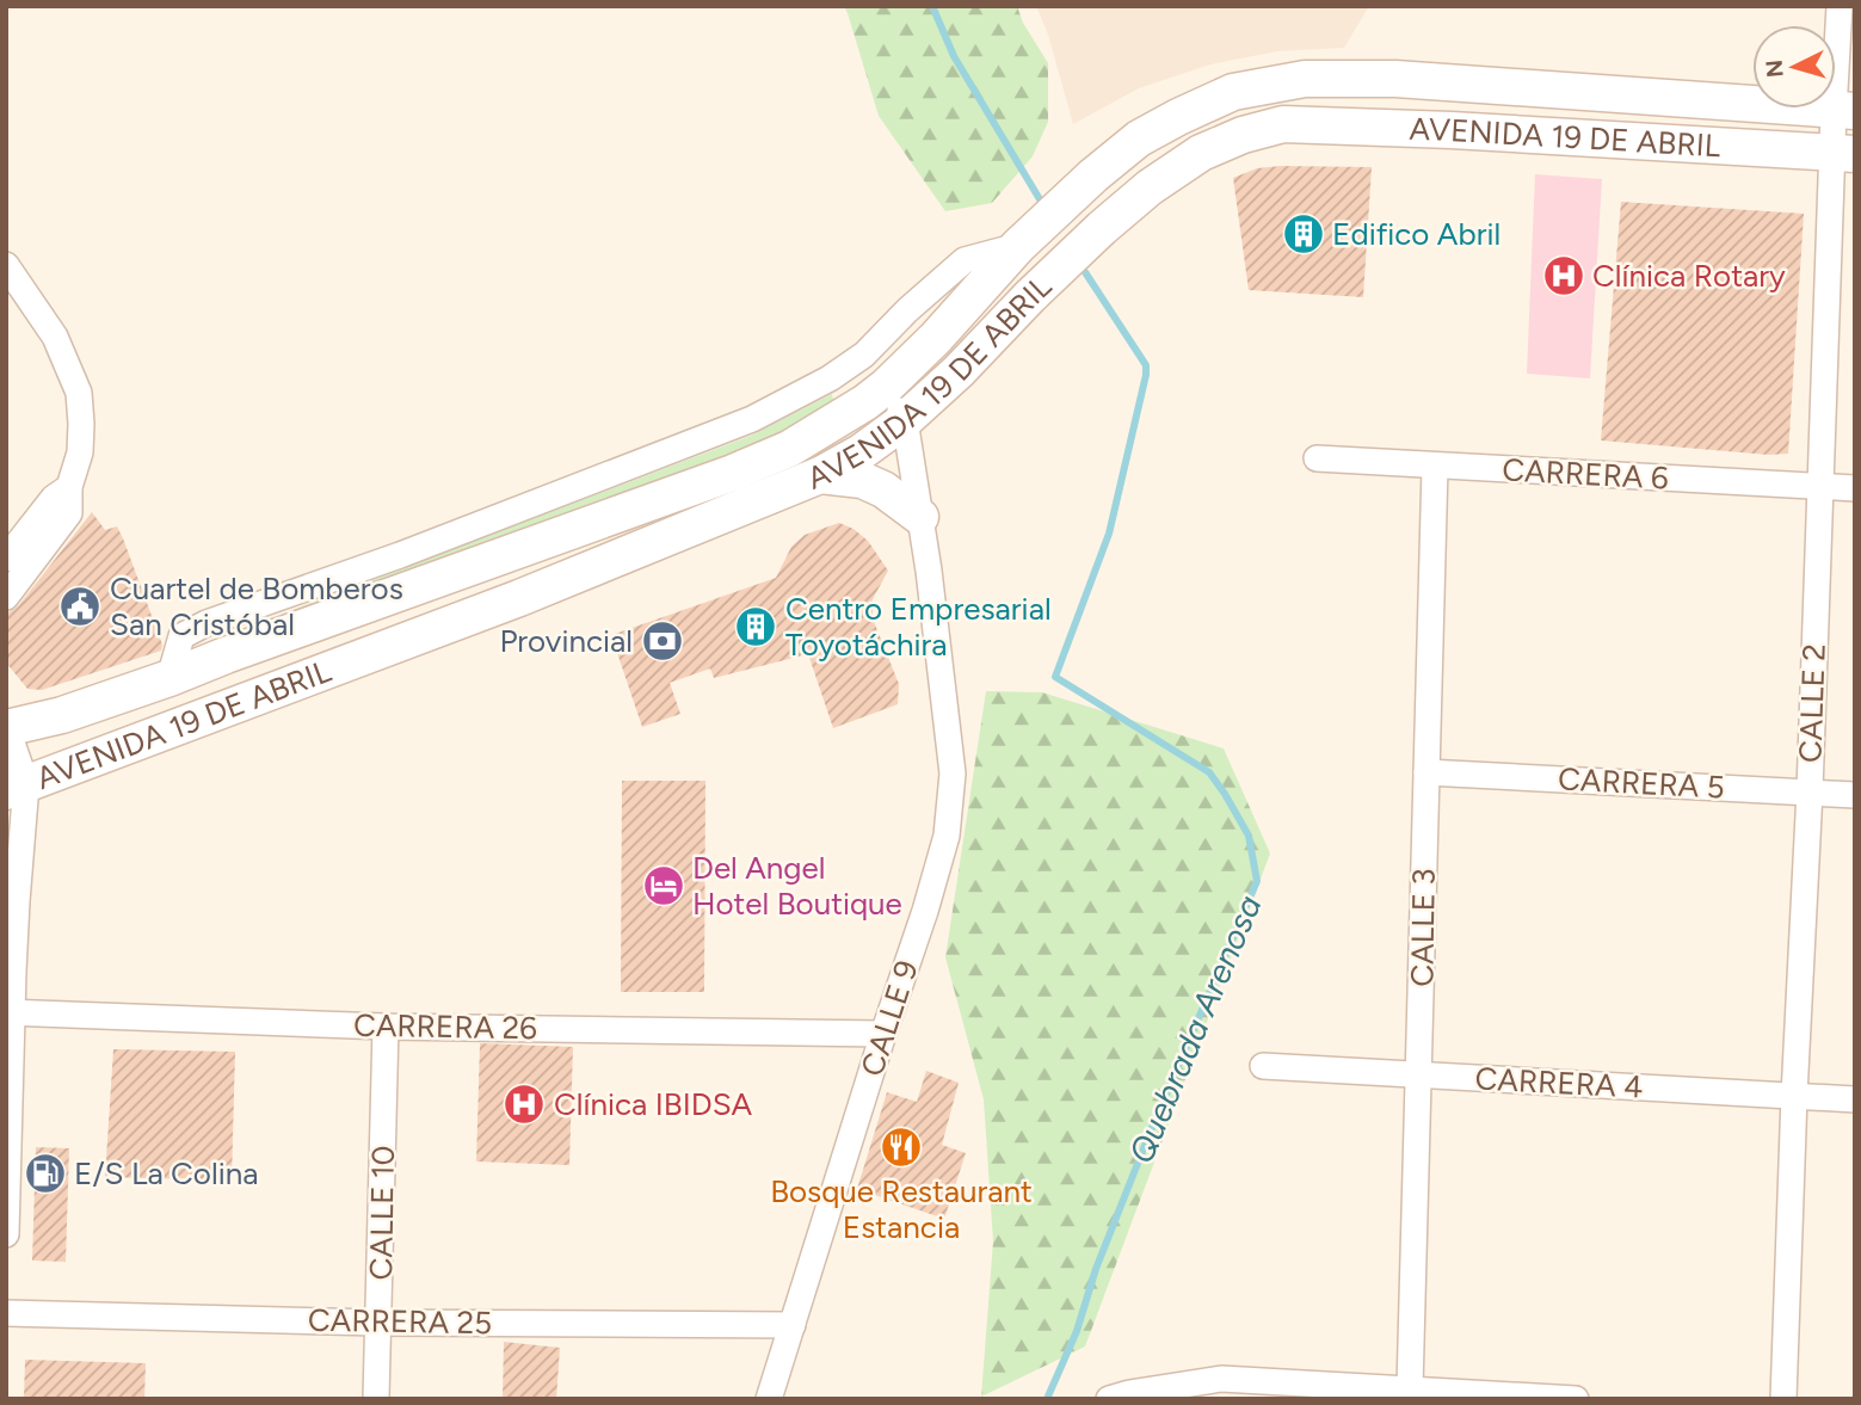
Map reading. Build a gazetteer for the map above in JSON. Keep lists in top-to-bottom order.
{
  "streets": {
    "main road": ["AVENIDA 19 DE ABRIL"],
    "street": [
      "CARRERA 6",
      "CALLE 2",
      "CARRERA 5",
      "CALLE 3",
      "CALLE 9",
      "CARRERA 26",
      "CARRERA 4",
      "CALLE 10",
      "CARRERA 25"
    ]
  },
  "crossings": [
    ["AVENIDA 19 DE ABRIL", "CALLE 2"],
    ["AVENIDA 19 DE ABRIL", "CALLE 9"],
    ["CARRERA 6", "CALLE 2"],
    ["CARRERA 6", "CALLE 3"],
    ["CALLE 2", "CARRERA 5"],
    ["CALLE 2", "CARRERA 4"],
    ["CARRERA 5", "CALLE 3"],
    ["CALLE 3", "CARRERA 4"],
    ["CALLE 9", "CARRERA 26"],
    ["CALLE 9", "CARRERA 25"],
    ["CARRERA 26", "CALLE 10"],
    ["CALLE 10", "CARRERA 25"]
  ],
  "water": ["Quebrada Arenosa"],
  "places": {
    "building": ["Edifico Abril", "Centro Empresarial Toyotáchira"],
    "hospital": ["Clínica Rotary", "Clínica IBIDSA"],
    "public building": ["Cuartel de Bomberos San Cristóbal"],
    "bank": ["Provincial"],
    "hotel": ["Del Angel Hotel Boutique"],
    "restaurant": ["Bosque Restaurant Estancia"],
    "fuel station": ["E/S La Colina"]
  },
  "north": "left"
}
